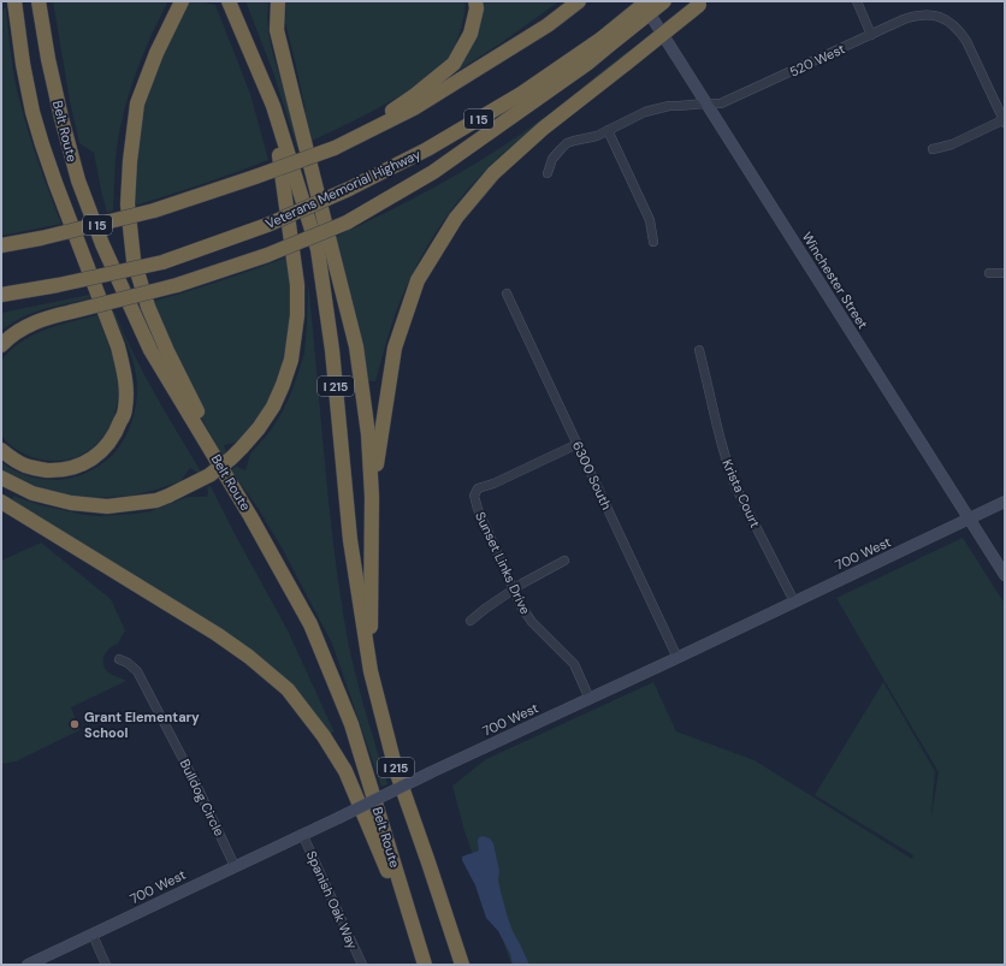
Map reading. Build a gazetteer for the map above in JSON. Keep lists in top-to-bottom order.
{
  "streets": {
    "highway": [
      "I 15",
      "Belt Route",
      "Veterans Memorial Highway",
      "I 215"
    ],
    "main road": ["Winchester Street", "700 West"],
    "street": [
      "520 West",
      "6300 South",
      "Krista Court",
      "Sunset Links Drive",
      "Bulldog Circle",
      "Spanish Oak Way"
    ]
  },
  "crossings": [
    ["520 West", "Winchester Street"],
    ["Winchester Street", "700 West"],
    ["6300 South", "700 West"],
    ["6300 South", "Sunset Links Drive"],
    ["Krista Court", "700 West"],
    ["700 West", "Sunset Links Drive"],
    ["700 West", "Bulldog Circle"],
    ["700 West", "Spanish Oak Way"]
  ],
  "places": ["Grant Elementary School"]
}
